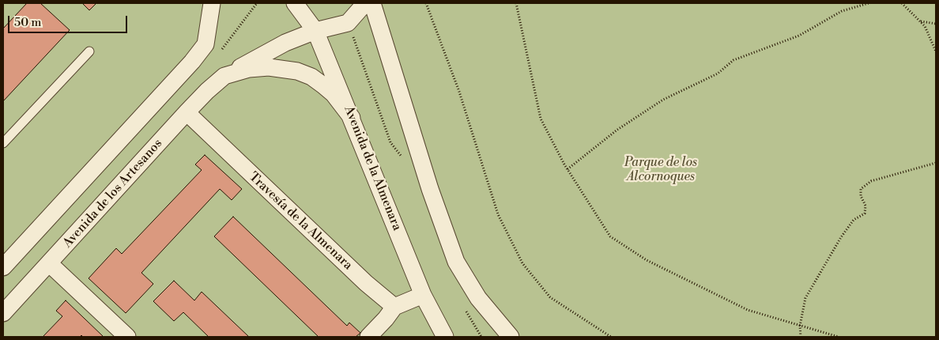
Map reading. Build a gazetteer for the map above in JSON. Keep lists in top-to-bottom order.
{
  "streets": {
    "street": ["Avenida de la Almenara", "Avenida de los Artesanos", "Travesía de la Almenara"]
  },
  "crossings": [
    ["Avenida de la Almenara", "Avenida de los Artesanos"],
    ["Avenida de los Artesanos", "Travesía de la Almenara"]
  ],
  "parks": ["Parque de los Alcornoques"],
  "scale_bar": "50 m"
}
